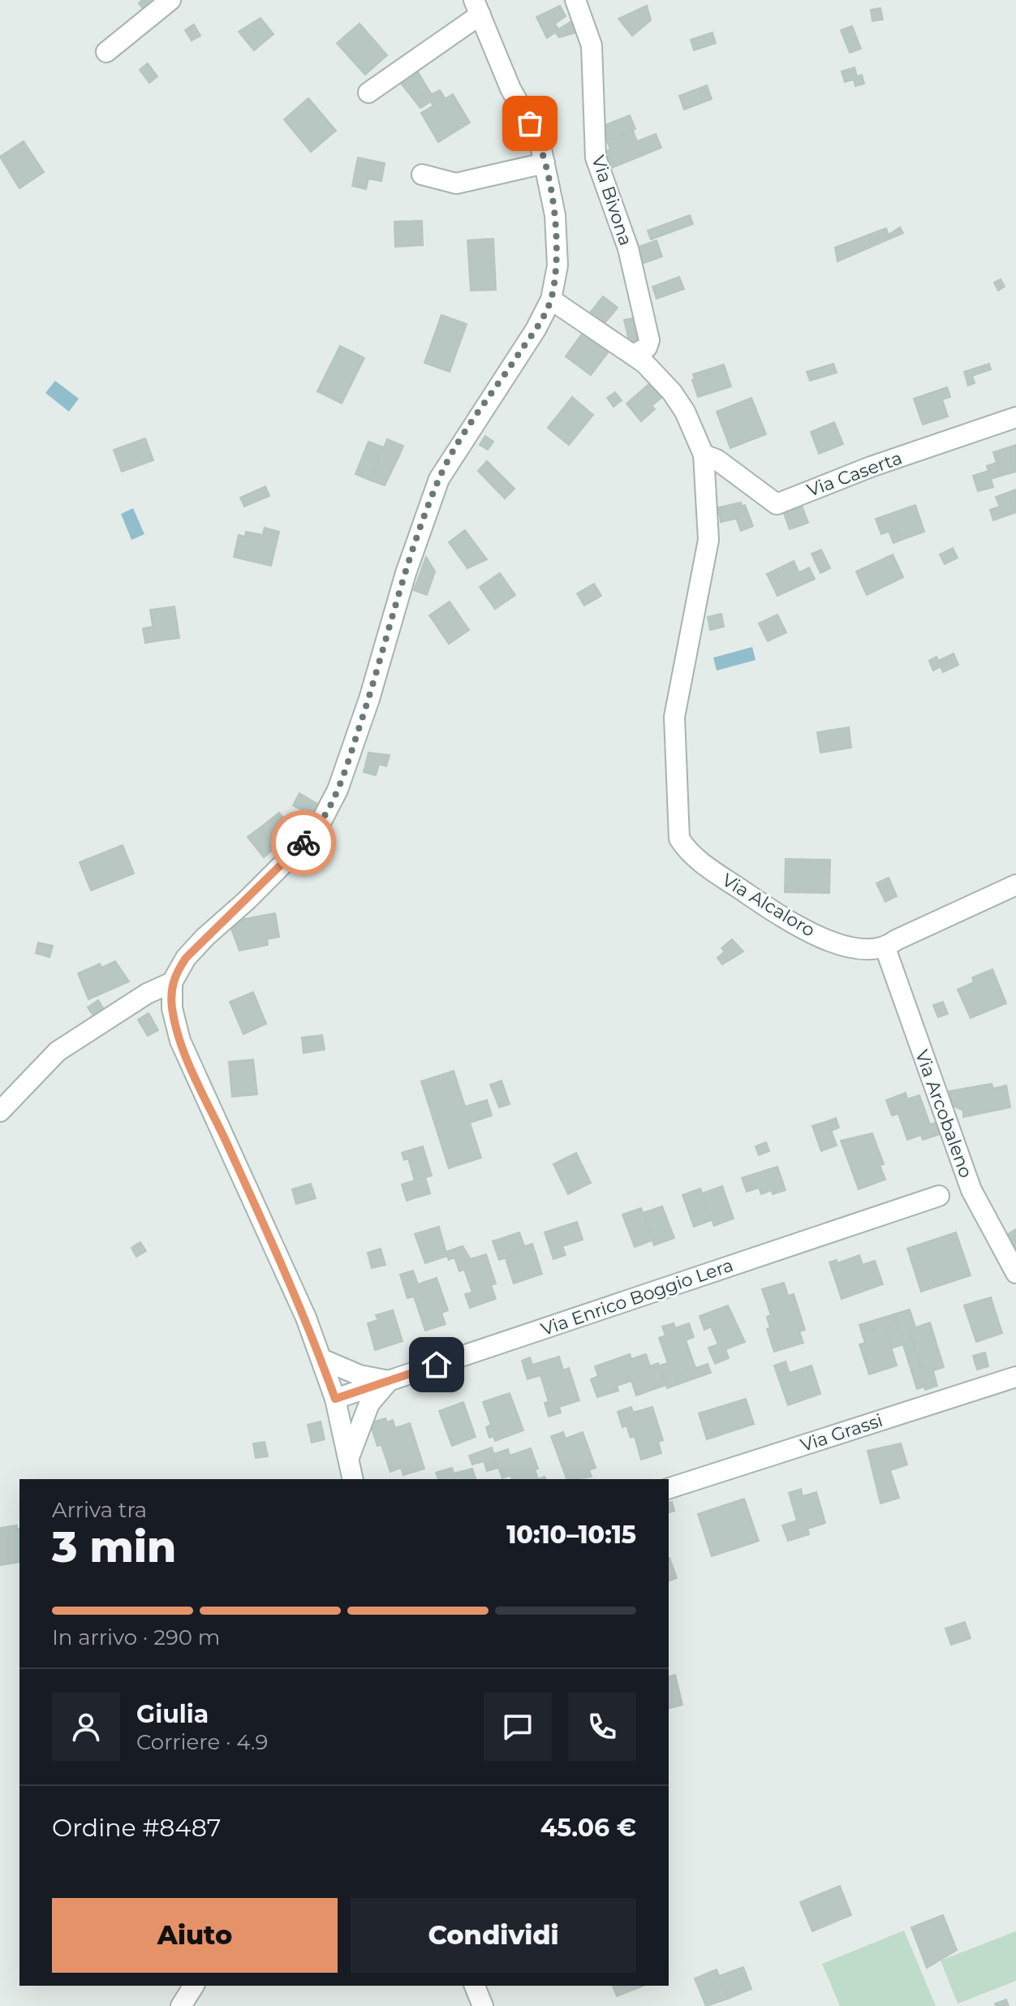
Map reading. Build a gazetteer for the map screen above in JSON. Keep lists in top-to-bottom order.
{
  "streets": {
    "street": [
      "Via Bivona",
      "Via Caserta",
      "Via Alcaloro",
      "Via Arcobaleno",
      "Via Enrico Boggio Lera",
      "Via Grassi"
    ]
  },
  "crossings": [
    ["Via Caserta", "Via Alcaloro"],
    ["Via Alcaloro", "Via Arcobaleno"]
  ],
  "page": {
    "heading": ["3 min", "Arriva tra", "10:10–10:15"],
    "panel": [
      "Giulia",
      "Corriere · 4.9",
      "Ordine #8487",
      "45.06 €"
    ],
    "bar": "In arrivo · 290 m",
    "buttons": ["Aiuto", "Condividi"]
  }
}
